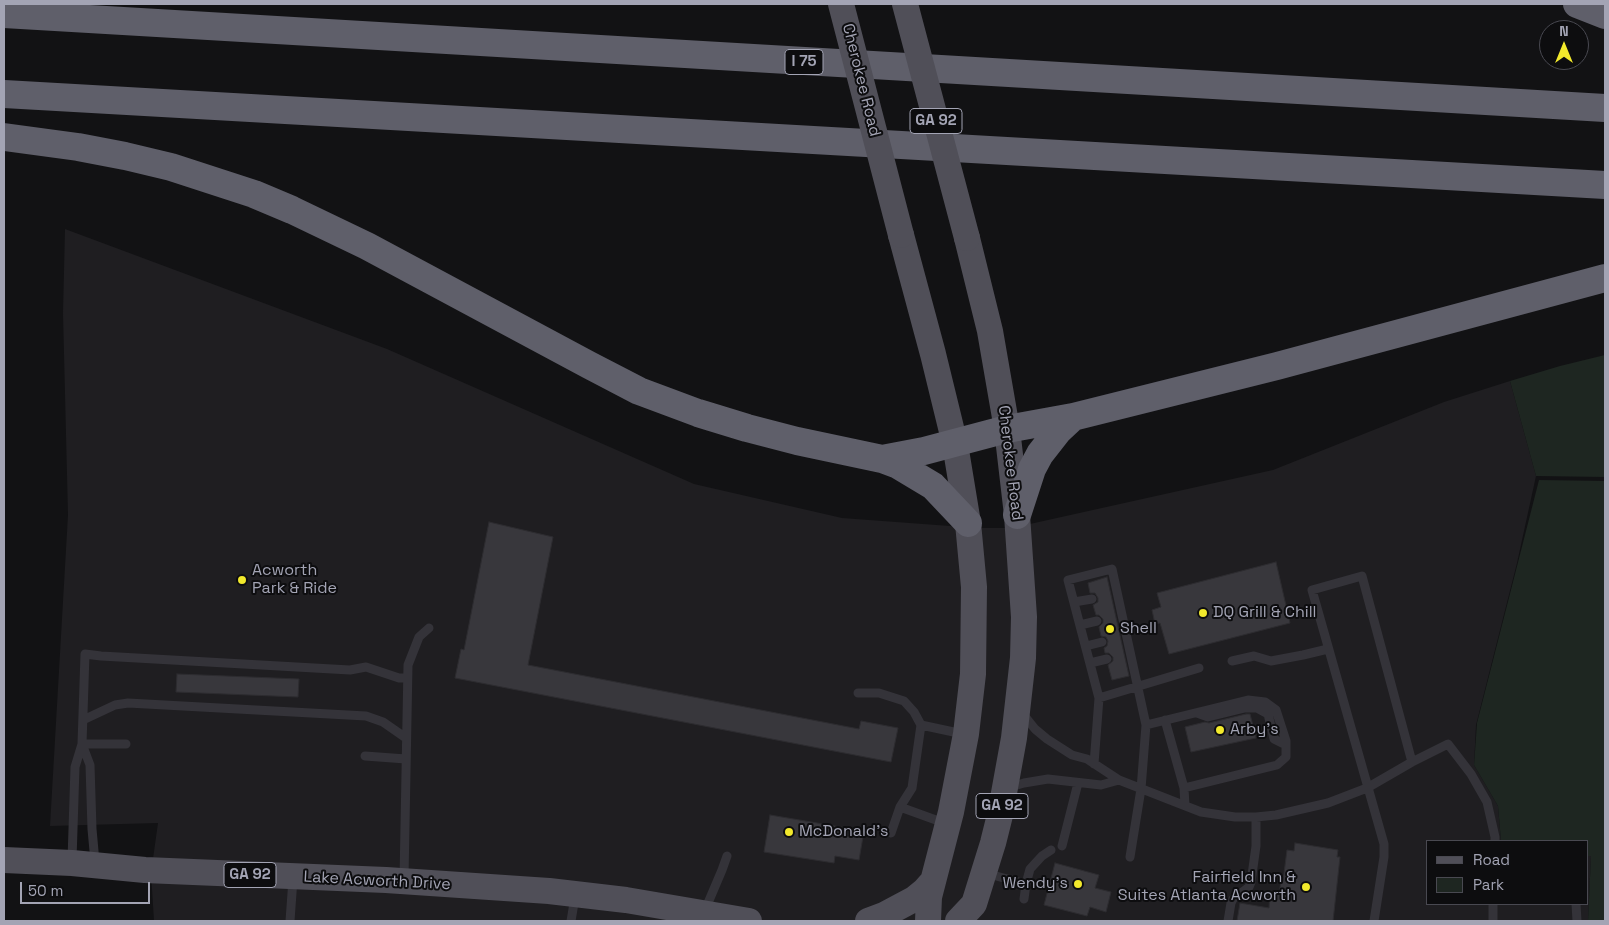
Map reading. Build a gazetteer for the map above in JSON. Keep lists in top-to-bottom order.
{
  "streets": {
    "highway": ["I 75"],
    "main road": ["Cherokee Road", "GA 92", "Lake Acworth Drive"]
  },
  "places": [
    "Acworth Park & Ride",
    "DQ Grill & Chill",
    "Shell",
    "Arby's",
    "McDonald's",
    "Wendy's",
    "Fairfield Inn & Suites Atlanta Acworth"
  ],
  "legend": ["Road", "Park"],
  "scale_bar": "50 m",
  "north": "top"
}
